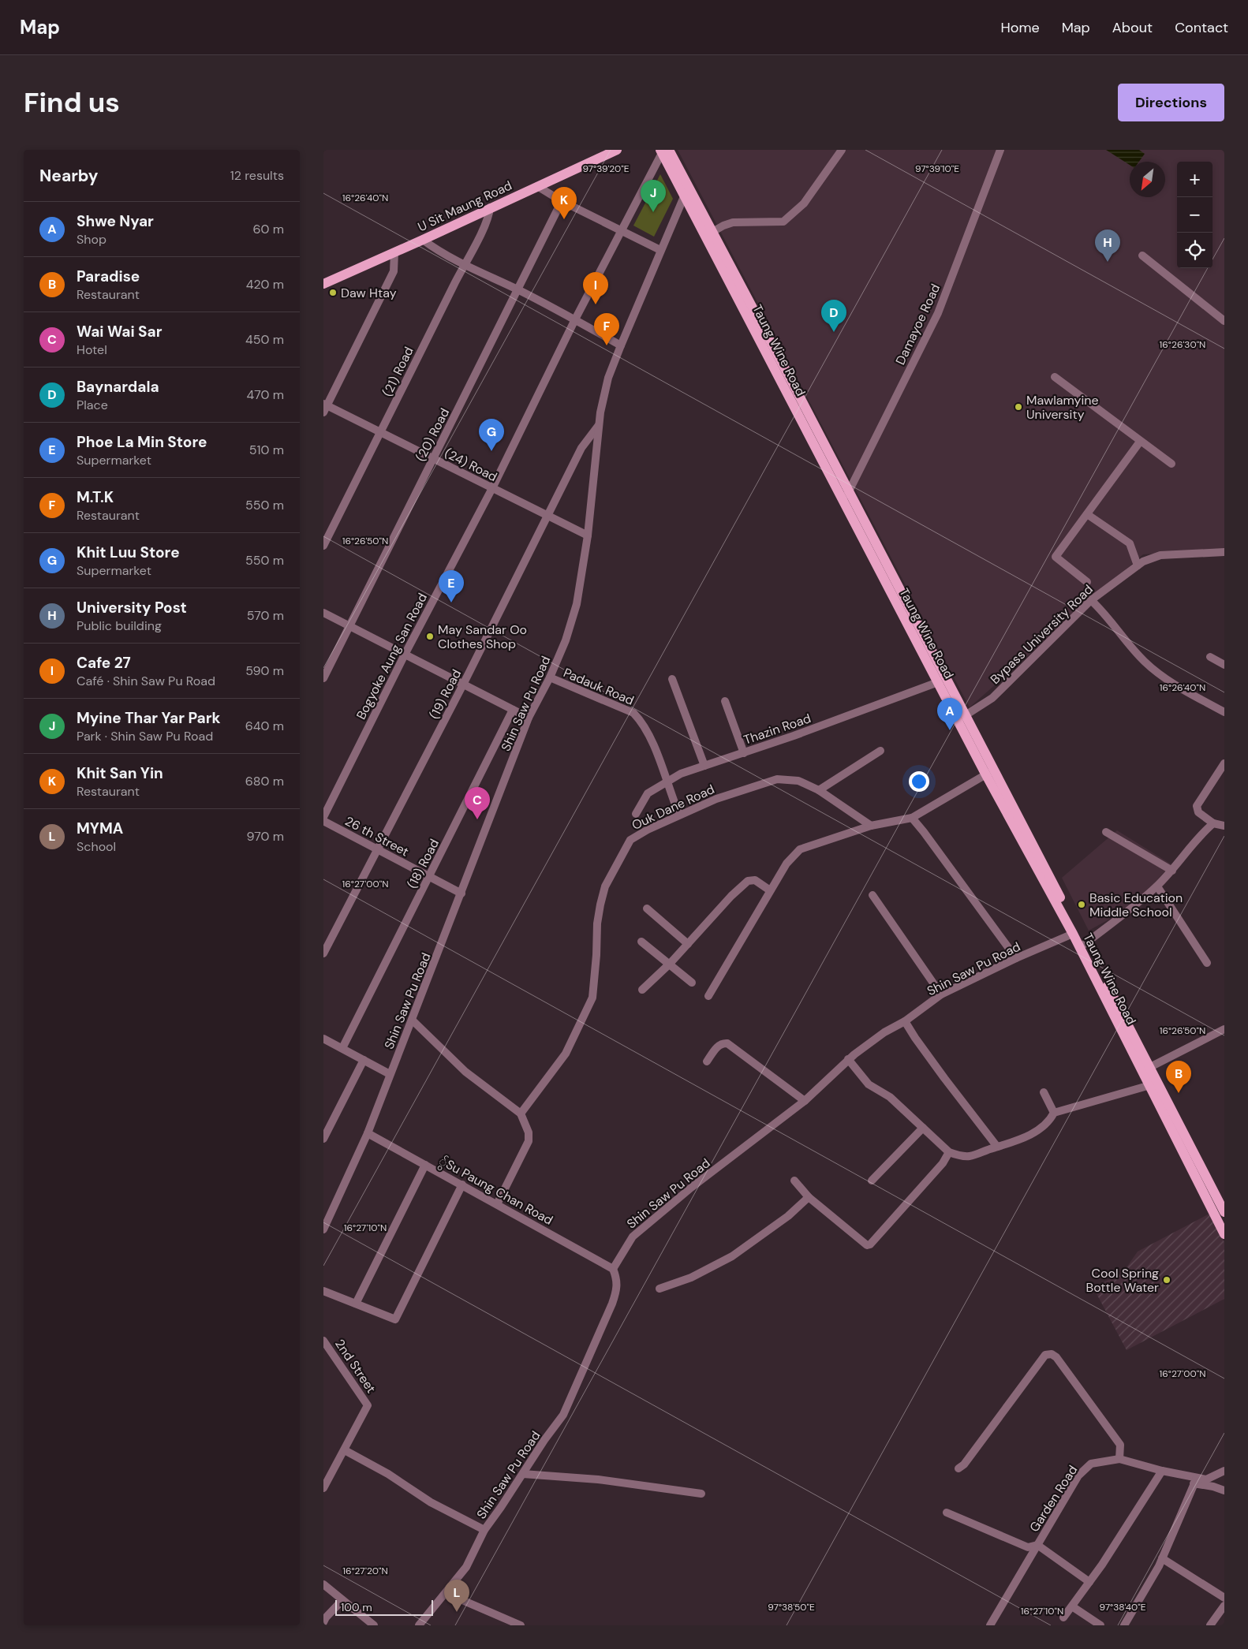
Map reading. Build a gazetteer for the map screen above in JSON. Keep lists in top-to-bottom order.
{
  "streets": {
    "main road": ["U Sit Maung Road", "Taung Wine Road"],
    "street": [
      "Damayoe Road",
      "(21) Road",
      "(20) Road",
      "(24) Road",
      "Bypass University Road",
      "Bogyoke Aung San Road",
      "Padauk Road",
      "(19) Road",
      "Shin Saw Pu Road",
      "Thazin Road",
      "Ouk Dane Road",
      "26 th Street",
      "(18) Road",
      "်ွSu Paung Chan Road",
      "2nd Street",
      "Garden Road"
    ]
  },
  "crossings": [
    ["U Sit Maung Road", "(21) Road"],
    ["Damayoe Road", "Taung Wine Road"],
    ["Taung Wine Road", "Bypass University Road"],
    ["Taung Wine Road", "Bogyoke Aung San Road"],
    ["Taung Wine Road", "Shin Saw Pu Road"],
    ["Taung Wine Road", "Thazin Road"],
    ["(21) Road", "(24) Road"],
    ["(20) Road", "(24) Road"],
    ["(24) Road", "Bogyoke Aung San Road"],
    ["(24) Road", "(19) Road"],
    ["(24) Road", "Shin Saw Pu Road"],
    ["Padauk Road", "Shin Saw Pu Road"],
    ["Padauk Road", "Thazin Road"],
    ["Padauk Road", "Ouk Dane Road"],
    ["(19) Road", "Shin Saw Pu Road"],
    ["(19) Road", "26 th Street"],
    ["Shin Saw Pu Road", "26 th Street"],
    ["Shin Saw Pu Road", "်ွSu Paung Chan Road"],
    ["26 th Street", "(18) Road"]
  ],
  "places": [
    "Daw Htay",
    "Mawlamyine University",
    "May Sandar Oo Clothes Shop",
    "Basic Education Middle School",
    "Cool Spring Bottle Water"
  ],
  "scale_bar": "100 m",
  "north": "bottom left",
  "page": {
    "header": "Map",
    "nav": [
      "Home",
      "Map",
      "About",
      "Contact"
    ],
    "buttons": "Directions",
    "title": "Find us",
    "heading": ["Nearby", "12 results"],
    "map_buttons": ["+", "−"],
    "pins": [
      "J",
      "K",
      "H",
      "I",
      "D",
      "F",
      "G",
      "E",
      "A",
      "C",
      "B",
      "L"
    ],
    "list": [
      {
        "mark": "A",
        "name": "Shwe Nyar",
        "note": "Shop",
        "value": "60 m"
      },
      {
        "mark": "B",
        "name": "Paradise",
        "note": "Restaurant",
        "value": "420 m"
      },
      {
        "mark": "C",
        "name": "Wai Wai Sar",
        "note": "Hotel",
        "value": "450 m"
      },
      {
        "mark": "D",
        "name": "Baynardala",
        "note": "Place",
        "value": "470 m"
      },
      {
        "mark": "E",
        "name": "Phoe La Min Store",
        "note": "Supermarket",
        "value": "510 m"
      },
      {
        "mark": "F",
        "name": "M.T.K",
        "note": "Restaurant",
        "value": "550 m"
      },
      {
        "mark": "G",
        "name": "Khit Luu Store",
        "note": "Supermarket",
        "value": "550 m"
      },
      {
        "mark": "H",
        "name": "University Post",
        "note": "Public building",
        "value": "570 m"
      },
      {
        "mark": "I",
        "name": "Cafe 27",
        "note": "Café · Shin Saw Pu Road",
        "value": "590 m"
      },
      {
        "mark": "J",
        "name": "Myine Thar Yar Park",
        "note": "Park · Shin Saw Pu Road",
        "value": "640 m"
      },
      {
        "mark": "K",
        "name": "Khit San Yin",
        "note": "Restaurant",
        "value": "680 m"
      },
      {
        "mark": "L",
        "name": "MYMA",
        "note": "School",
        "value": "970 m"
      }
    ],
    "scale": "100 m"
  },
  "coordinates": [
    "97°39'20\"E",
    "97°39'10\"E",
    "16°26'40\"N",
    "16°26'30\"N",
    "16°26'50\"N",
    "16°27'00\"N",
    "16°27'10\"N",
    "16°27'20\"N",
    "97°38'50\"E",
    "97°38'40\"E"
  ]
}
